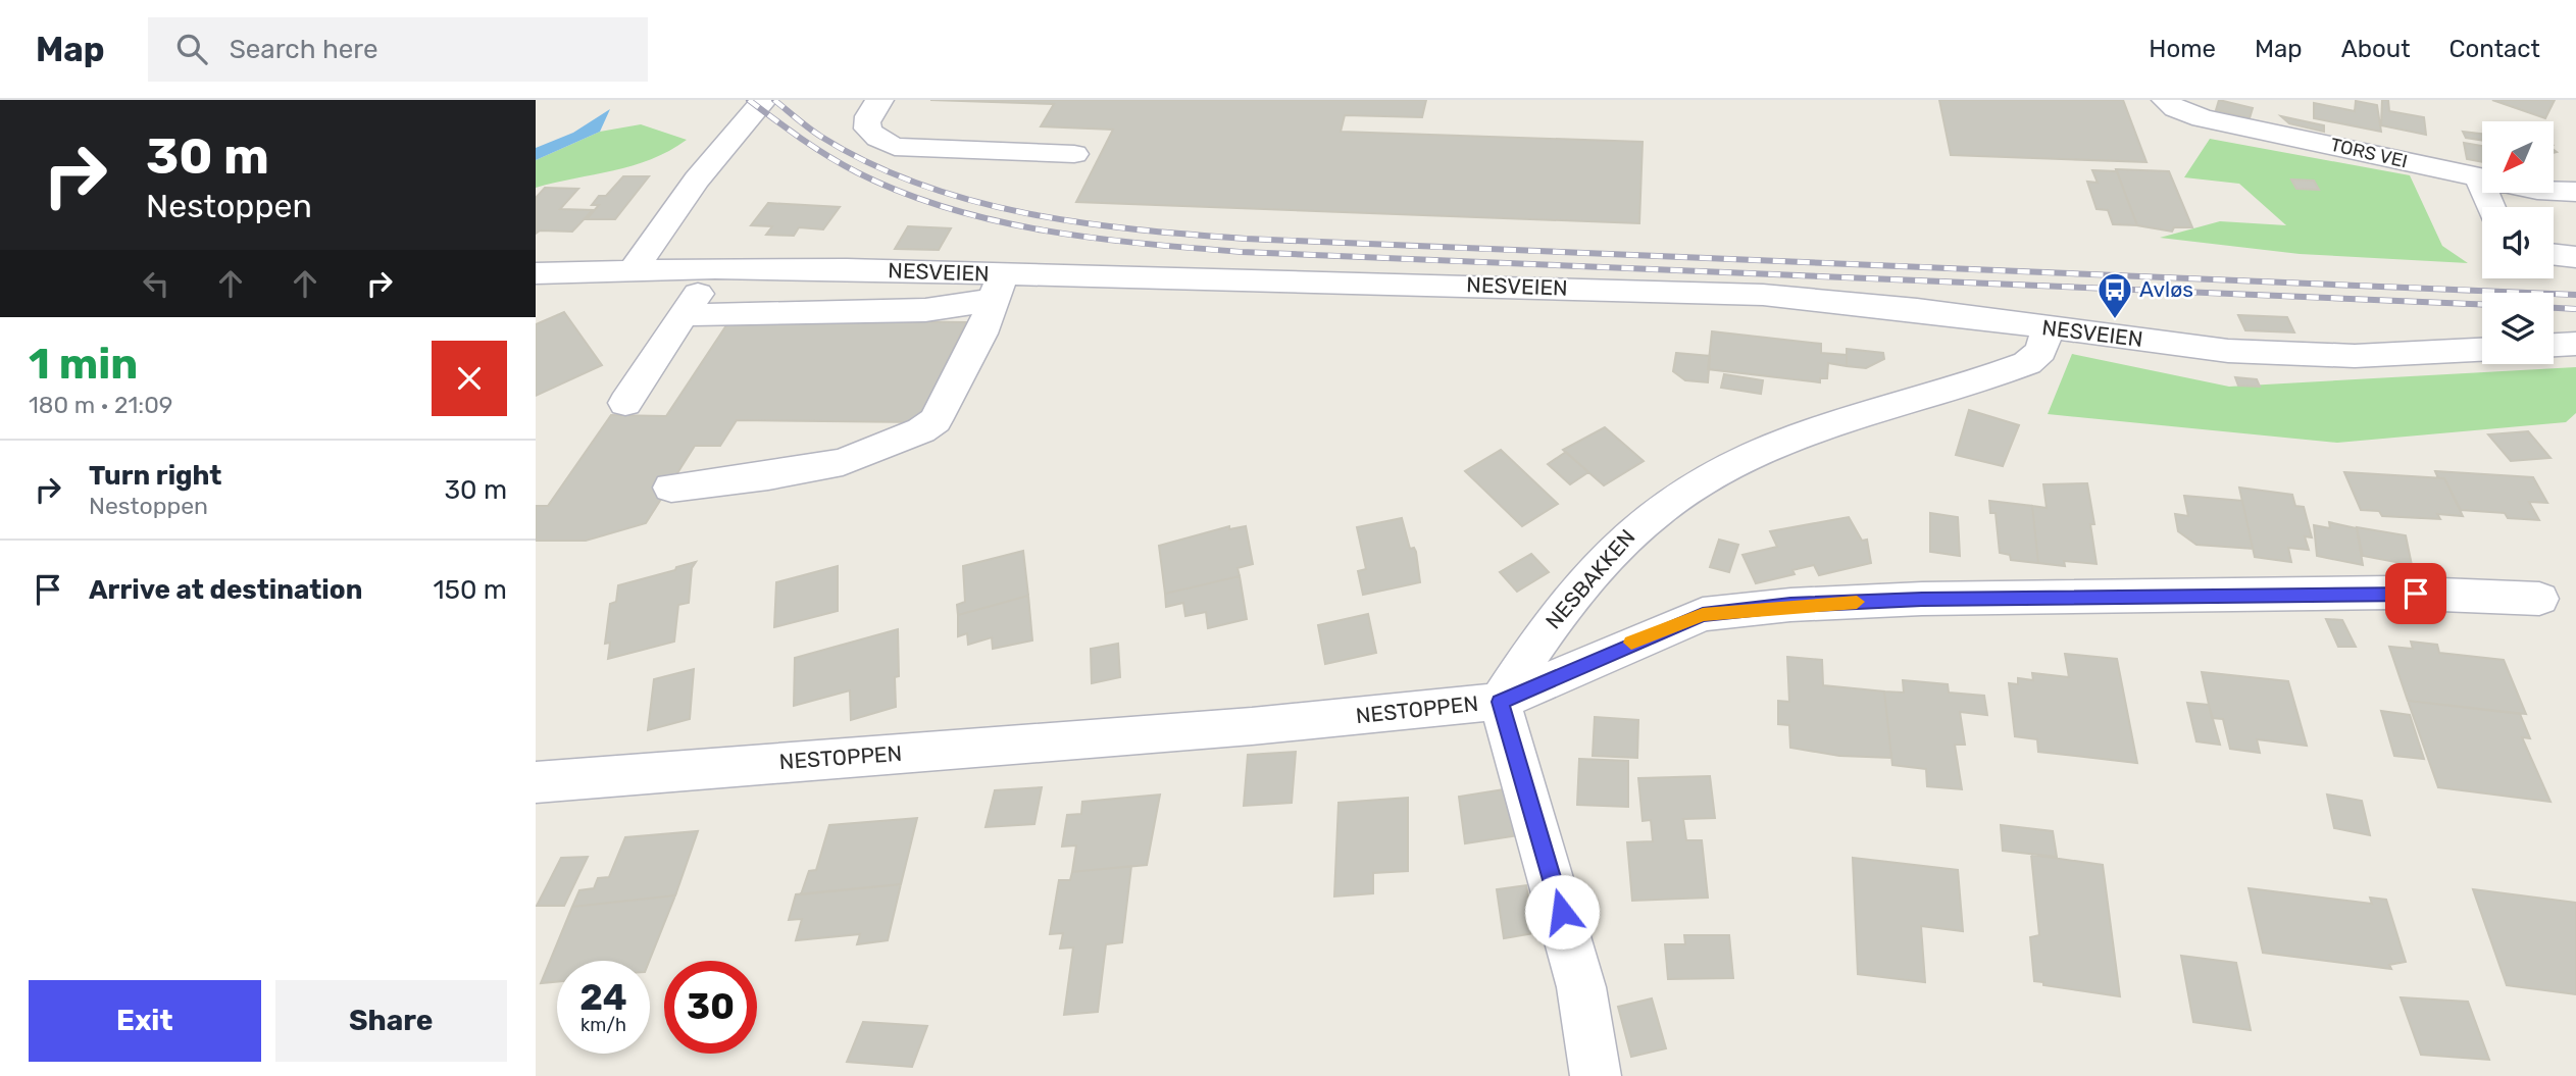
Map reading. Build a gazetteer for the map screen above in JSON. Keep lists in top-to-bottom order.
{
  "streets": {
    "street": [
      "TORS VEI",
      "NESVEIEN",
      "NESBAKKEN",
      "NESTOPPEN"
    ]
  },
  "crossings": [
    ["NESVEIEN", "NESBAKKEN"],
    ["NESBAKKEN", "NESTOPPEN"]
  ],
  "places": {
    "bus stop": ["Avløs"]
  },
  "north": "bottom left",
  "page": {
    "header": "Map",
    "search": "Search here",
    "nav": [
      "Home",
      "Map",
      "About",
      "Contact"
    ],
    "turn": ["30 m", "Nestoppen"],
    "heading": ["1 min", "180 m · 21:09"],
    "list": [
      {
        "name": "Turn right",
        "note": "Nestoppen",
        "value": "30 m"
      },
      {
        "name": "Arrive at destination",
        "value": "150 m"
      }
    ],
    "speed": "24 km/h",
    "limit": "30",
    "buttons": ["Exit", "Share"]
  }
}
